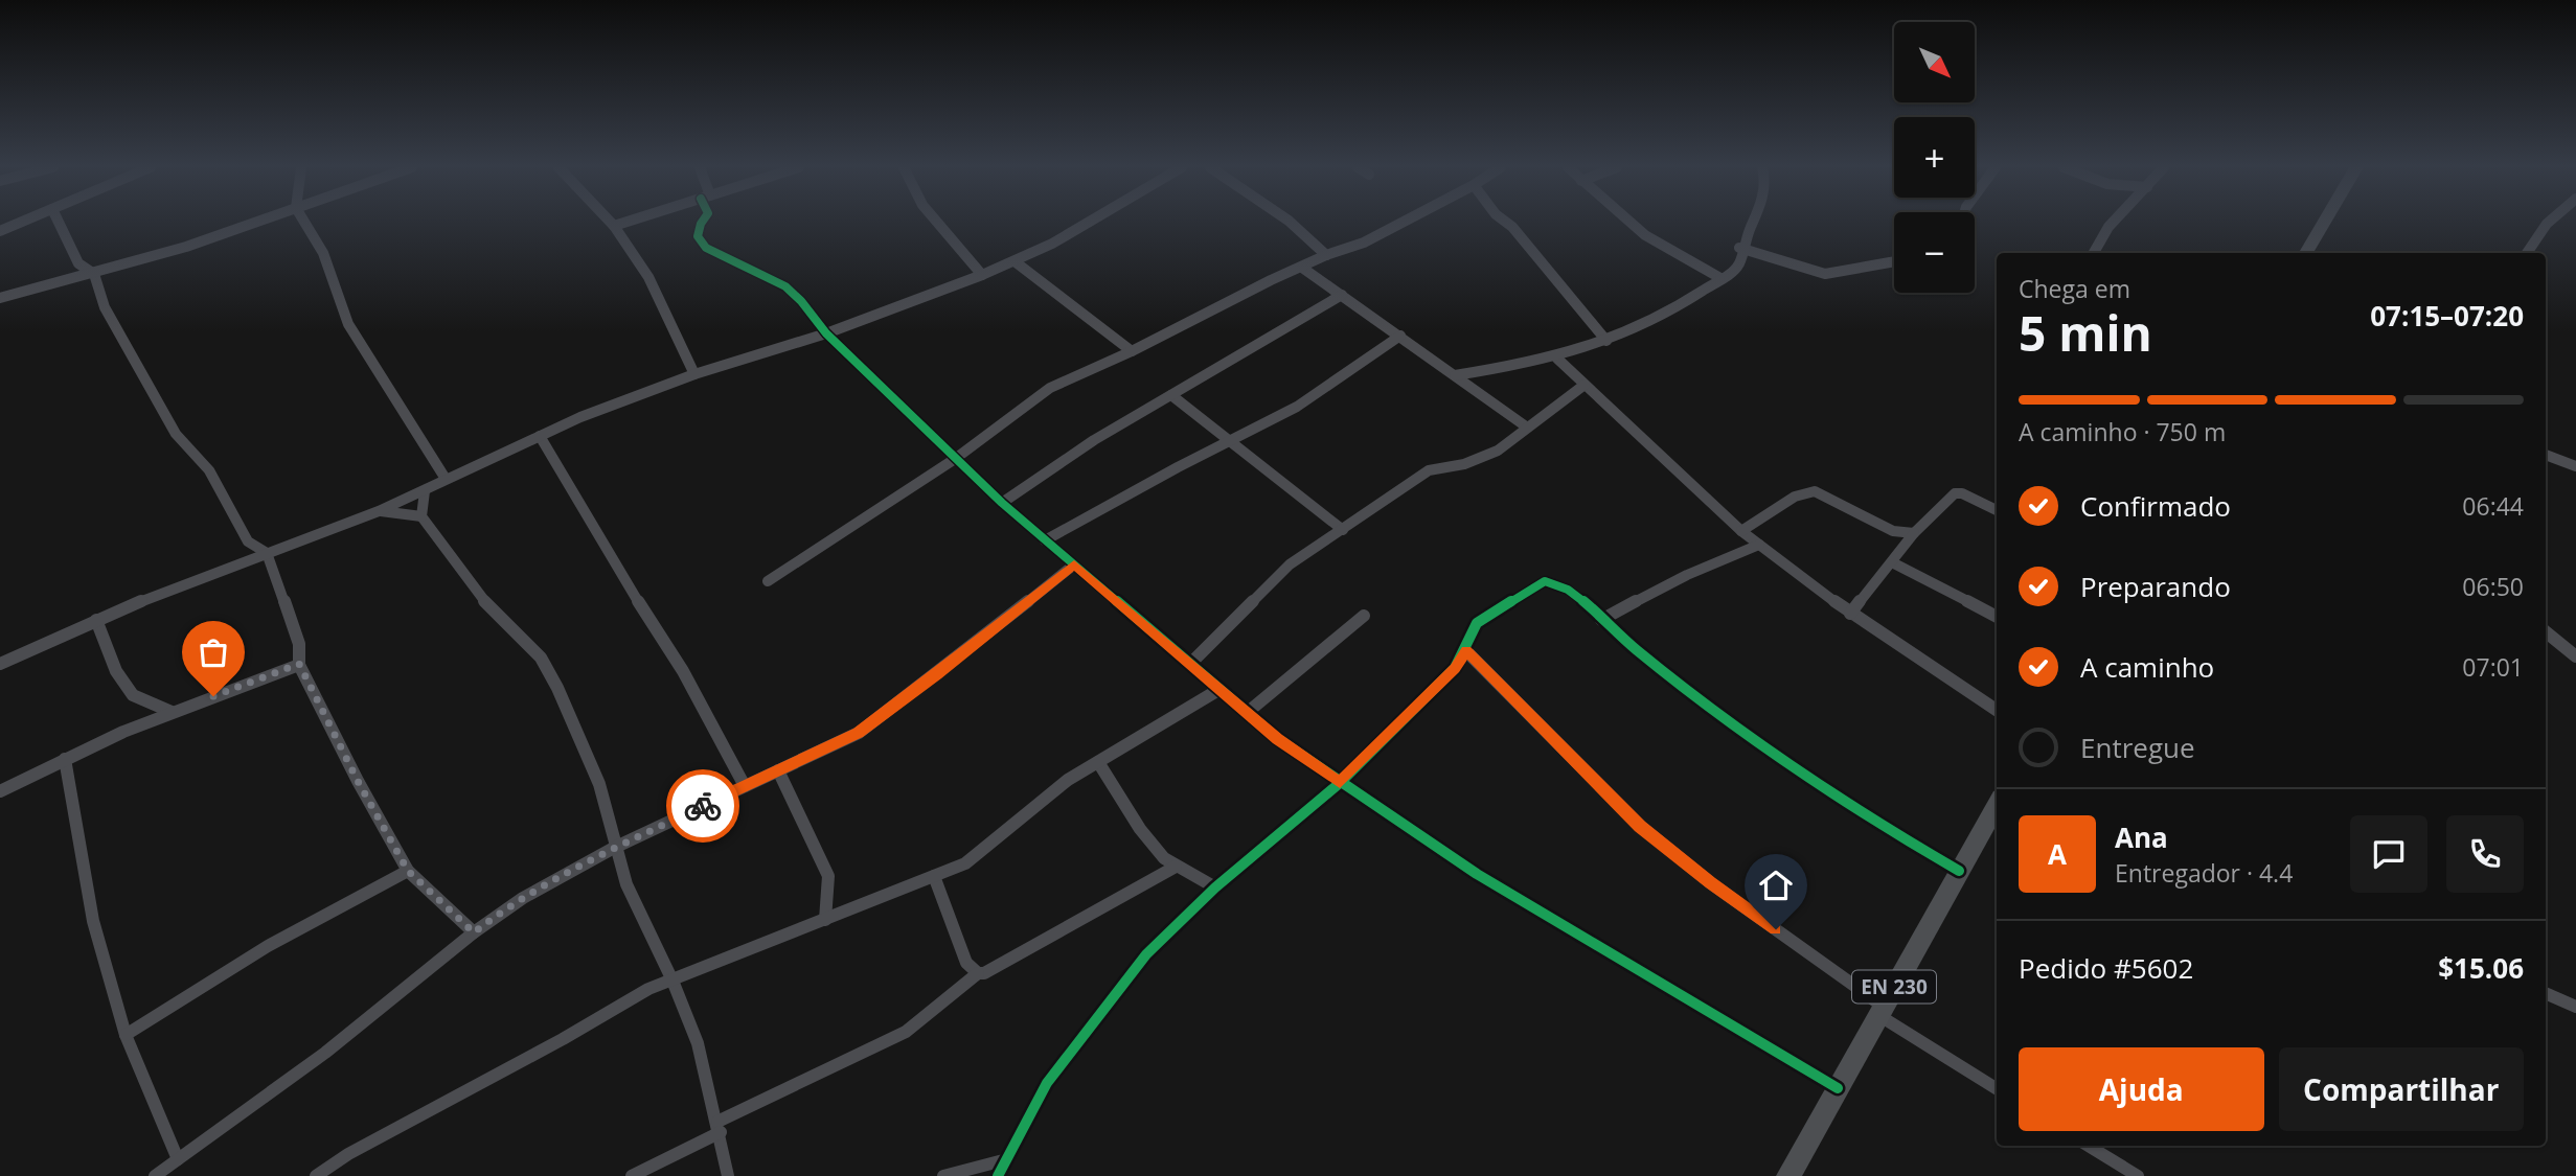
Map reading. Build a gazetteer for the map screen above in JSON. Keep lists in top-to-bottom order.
{
  "streets": {
    "main road": ["EN 230"]
  },
  "north": "bottom right",
  "page": {
    "map_buttons": ["+", "−"],
    "heading": ["5 min", "Chega em", "07:15–07:20"],
    "panel": [
      "Ana",
      "Entregador · 4.4",
      "Pedido #5602",
      "$15.06"
    ],
    "bar": "A caminho · 750 m",
    "list": [
      ["Confirmado", "06:44"],
      ["Preparando", "06:50"],
      ["A caminho", "07:01"],
      "Entregue"
    ],
    "round": "A",
    "buttons": ["Ajuda", "Compartilhar"]
  }
}
